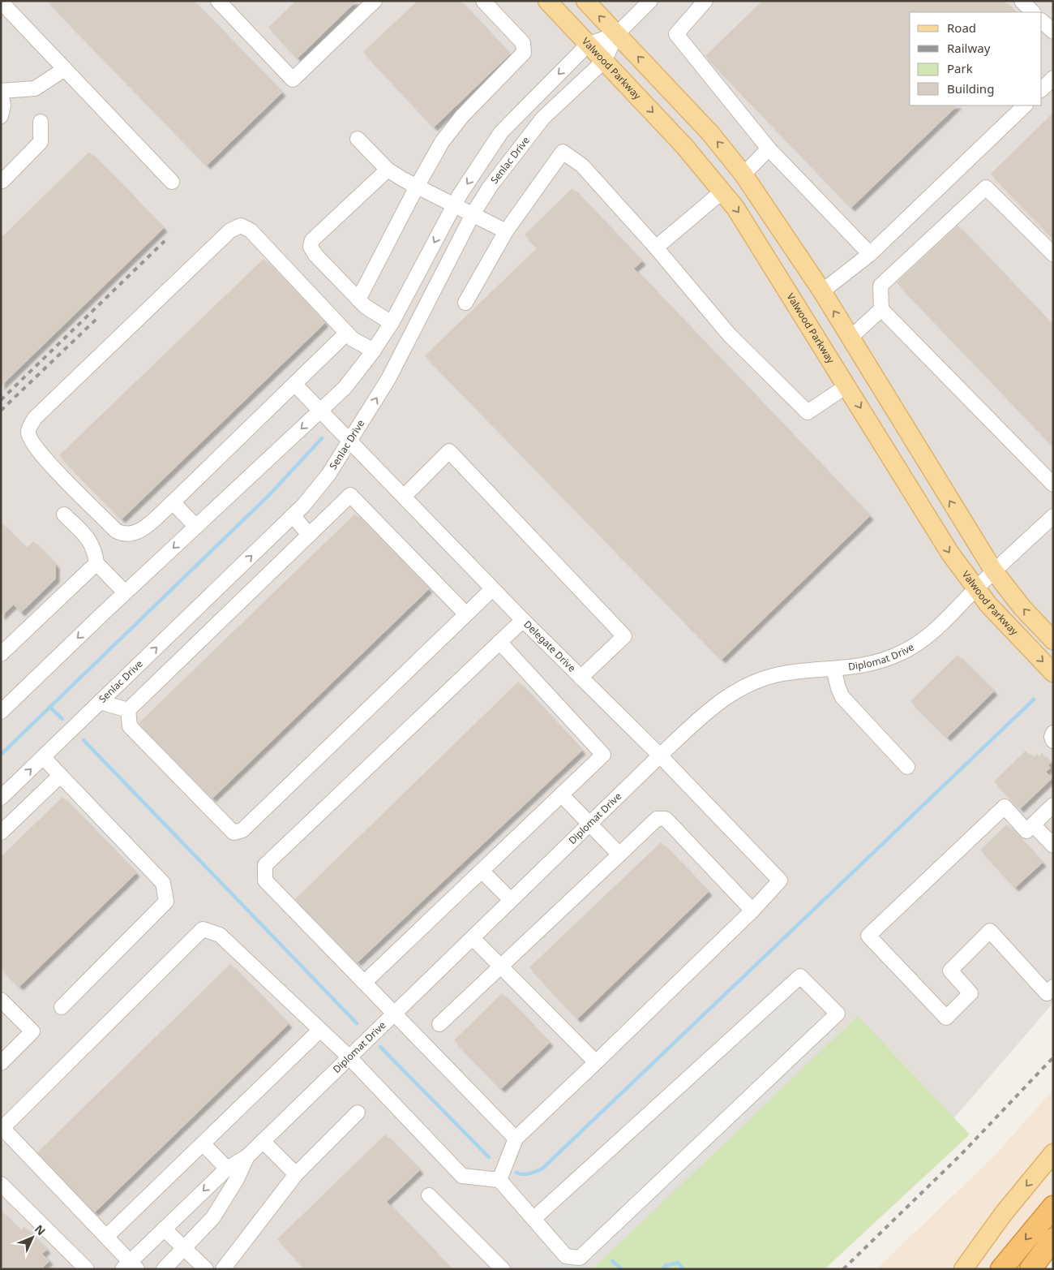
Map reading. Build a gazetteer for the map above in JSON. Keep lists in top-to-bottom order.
{
  "streets": {
    "main road": ["Valwood Parkway"],
    "street": ["Senlac Drive", "Delegate Drive", "Diplomat Drive"]
  },
  "crossings": [
    ["Valwood Parkway", "Senlac Drive"],
    ["Valwood Parkway", "Diplomat Drive"],
    ["Senlac Drive", "Delegate Drive"],
    ["Delegate Drive", "Diplomat Drive"]
  ],
  "legend": [
    "Road",
    "Railway",
    "Park",
    "Building"
  ],
  "north": "top right"
}
